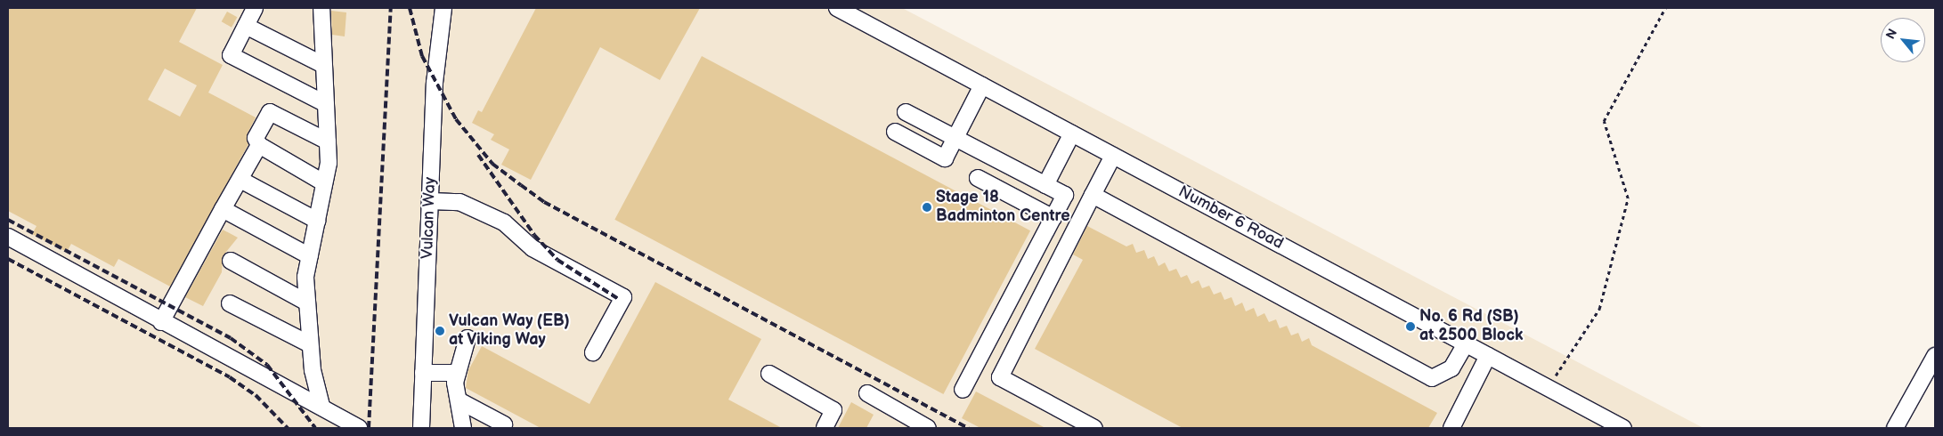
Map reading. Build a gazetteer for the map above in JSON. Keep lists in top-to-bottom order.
{
  "streets": {
    "street": ["Vulcan Way", "Number 6 Road"]
  },
  "places": ["Stage 18 Badminton Centre", "No. 6 Rd (SB) at 2500 Block", "Vulcan Way (EB) at Viking Way"],
  "north": "top left"
}
